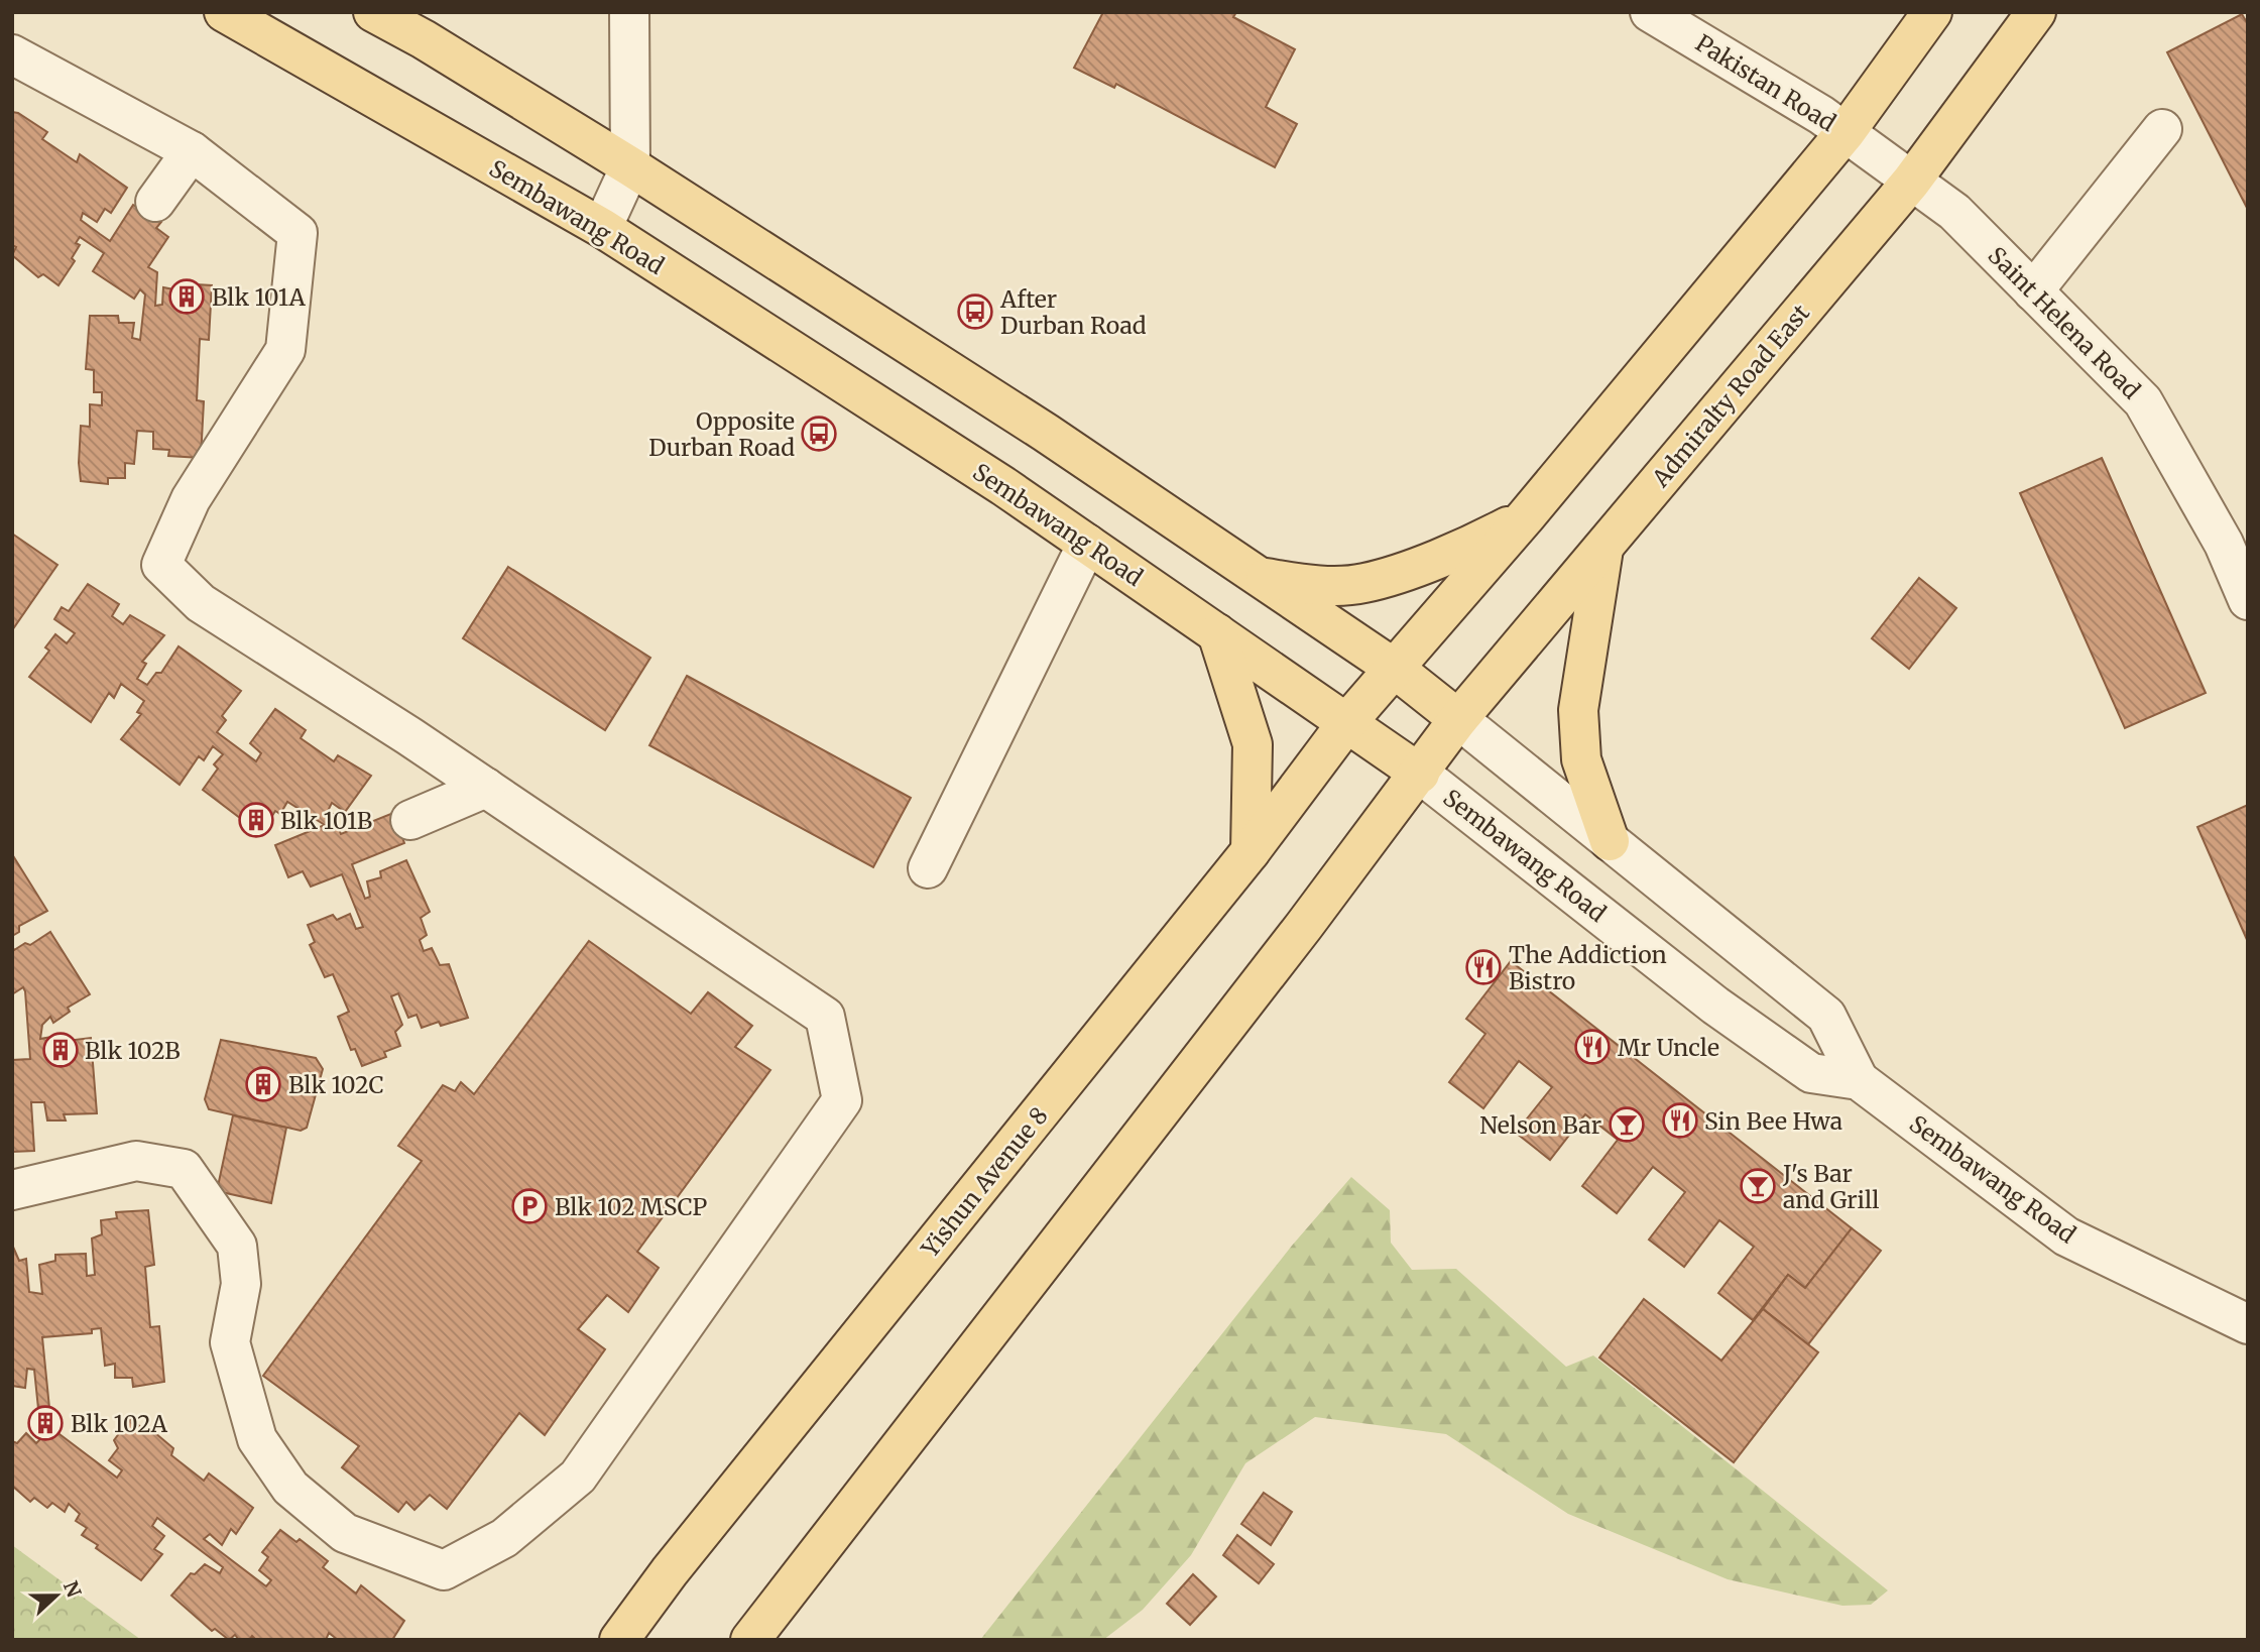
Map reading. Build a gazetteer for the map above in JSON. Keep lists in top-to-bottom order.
{
  "streets": {
    "main road": ["Sembawang Road", "Admiralty Road East", "Yishun Avenue 8"],
    "street": ["Pakistan Road", "Saint Helena Road"]
  },
  "crossings": [
    ["Pakistan Road", "Saint Helena Road"],
    ["Pakistan Road", "Admiralty Road East"],
    ["Sembawang Road", "Admiralty Road East"],
    ["Sembawang Road", "Yishun Avenue 8"],
    ["Saint Helena Road", "Admiralty Road East"]
  ],
  "places": {
    "building": [
      "Blk 101A",
      "Blk 101B",
      "Blk 102B",
      "Blk 102C",
      "Blk 102A"
    ],
    "bus stop": ["After Durban Road", "Opposite Durban Road"],
    "restaurant": ["The Addiction Bistro", "Mr Uncle", "Sin Bee Hwa"],
    "bar": ["Nelson Bar", "J's Bar and Grill"],
    "parking": ["Blk 102 MSCP"]
  },
  "north": "right"
}
